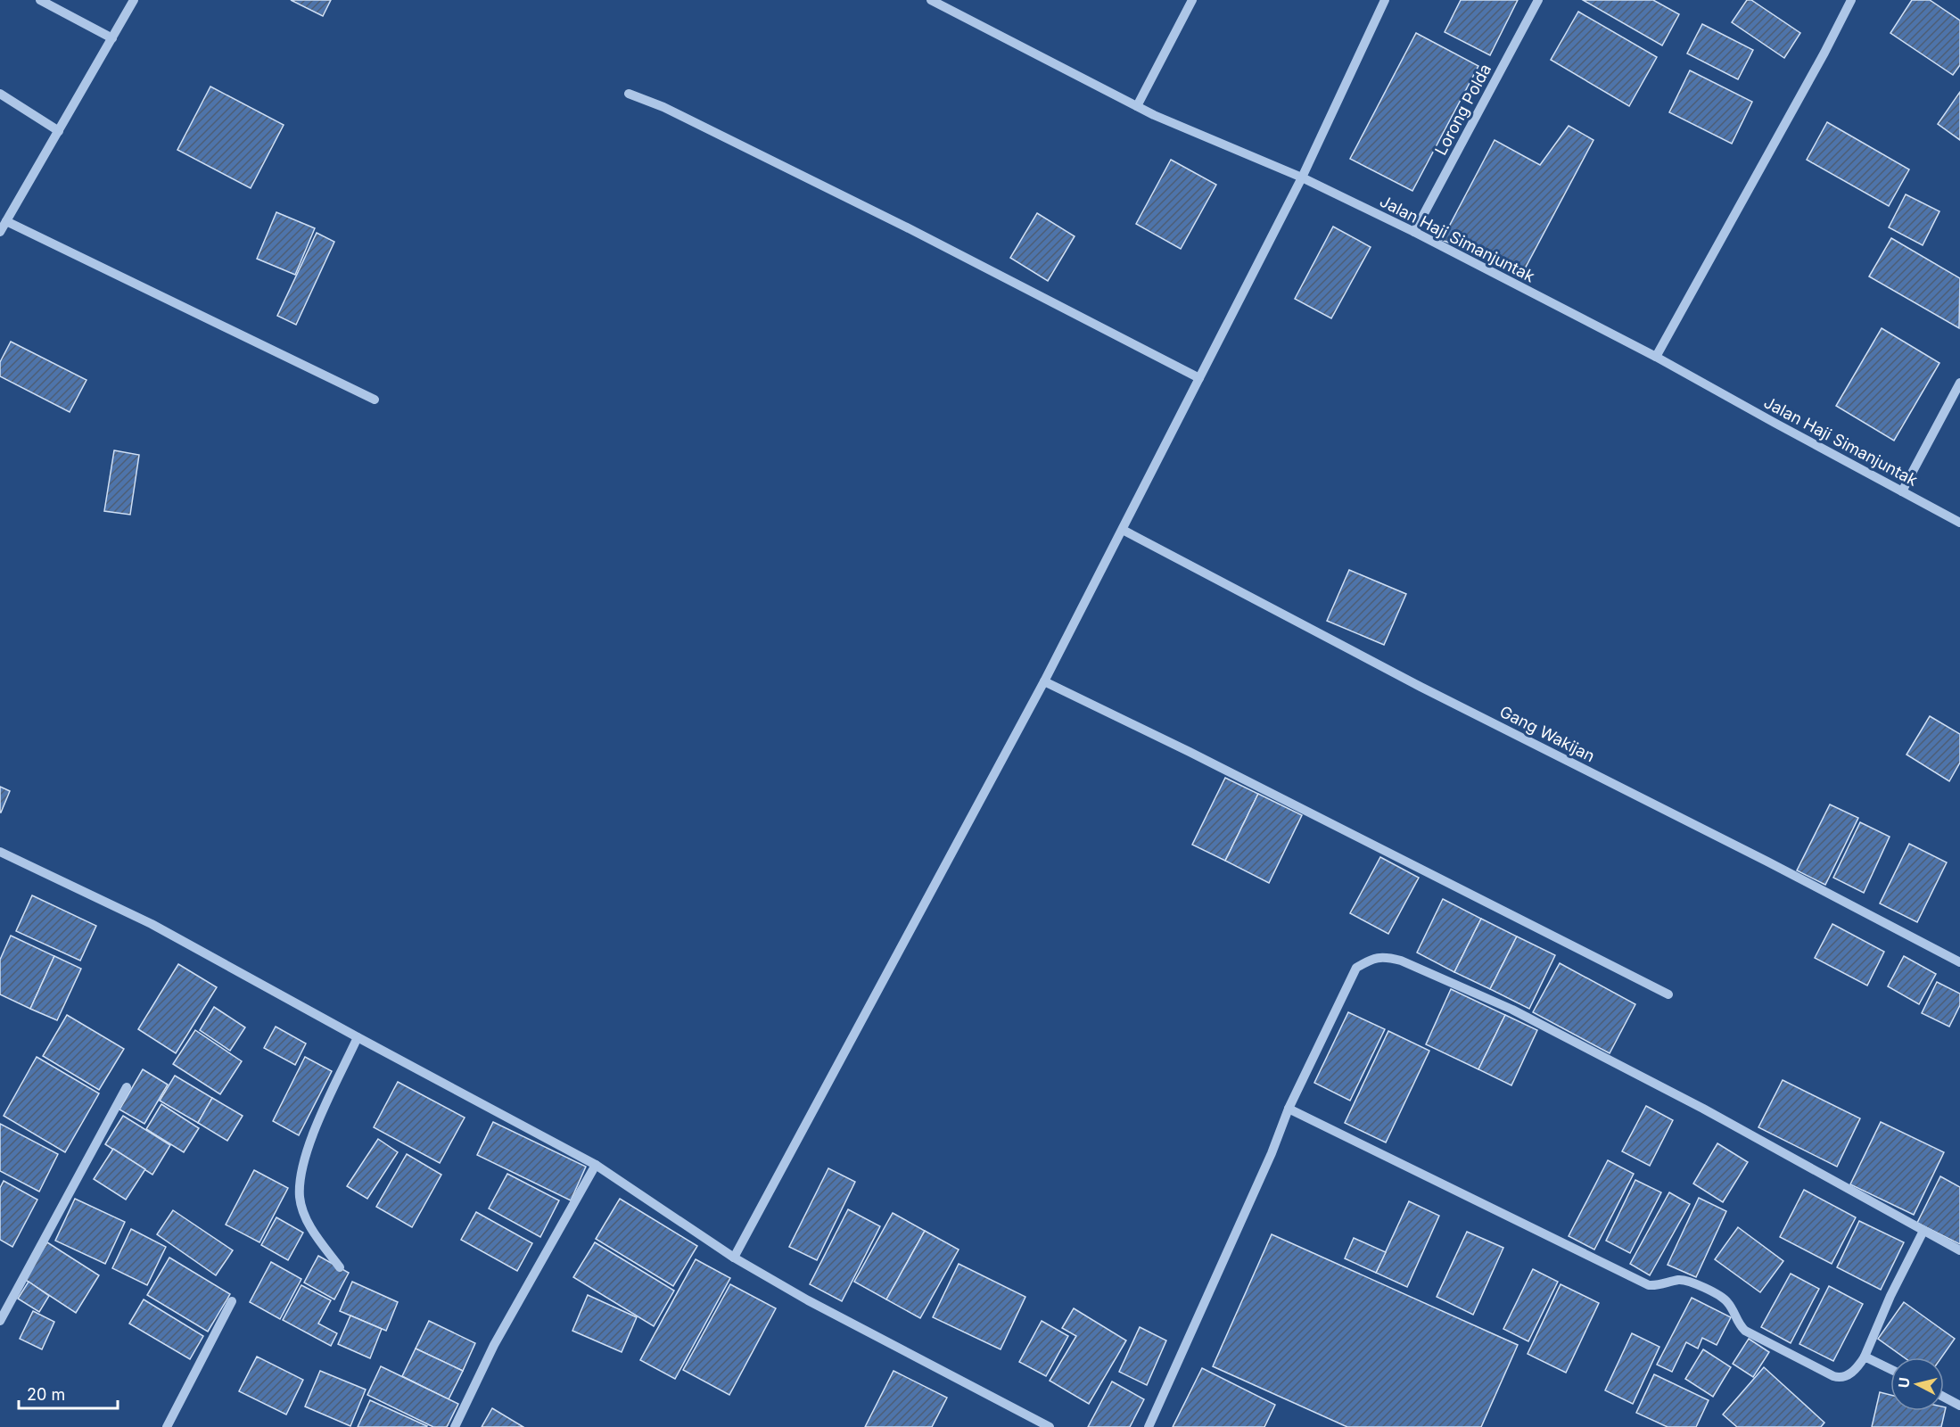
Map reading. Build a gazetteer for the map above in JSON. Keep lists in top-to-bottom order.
{
  "streets": {
    "street": ["Lorong Polda", "Jalan Haji Simanjuntak", "Gang Wakijan"]
  },
  "crossings": [
    ["Lorong Polda", "Jalan Haji Simanjuntak"]
  ],
  "scale_bar": "20 m",
  "north": "left"
}
